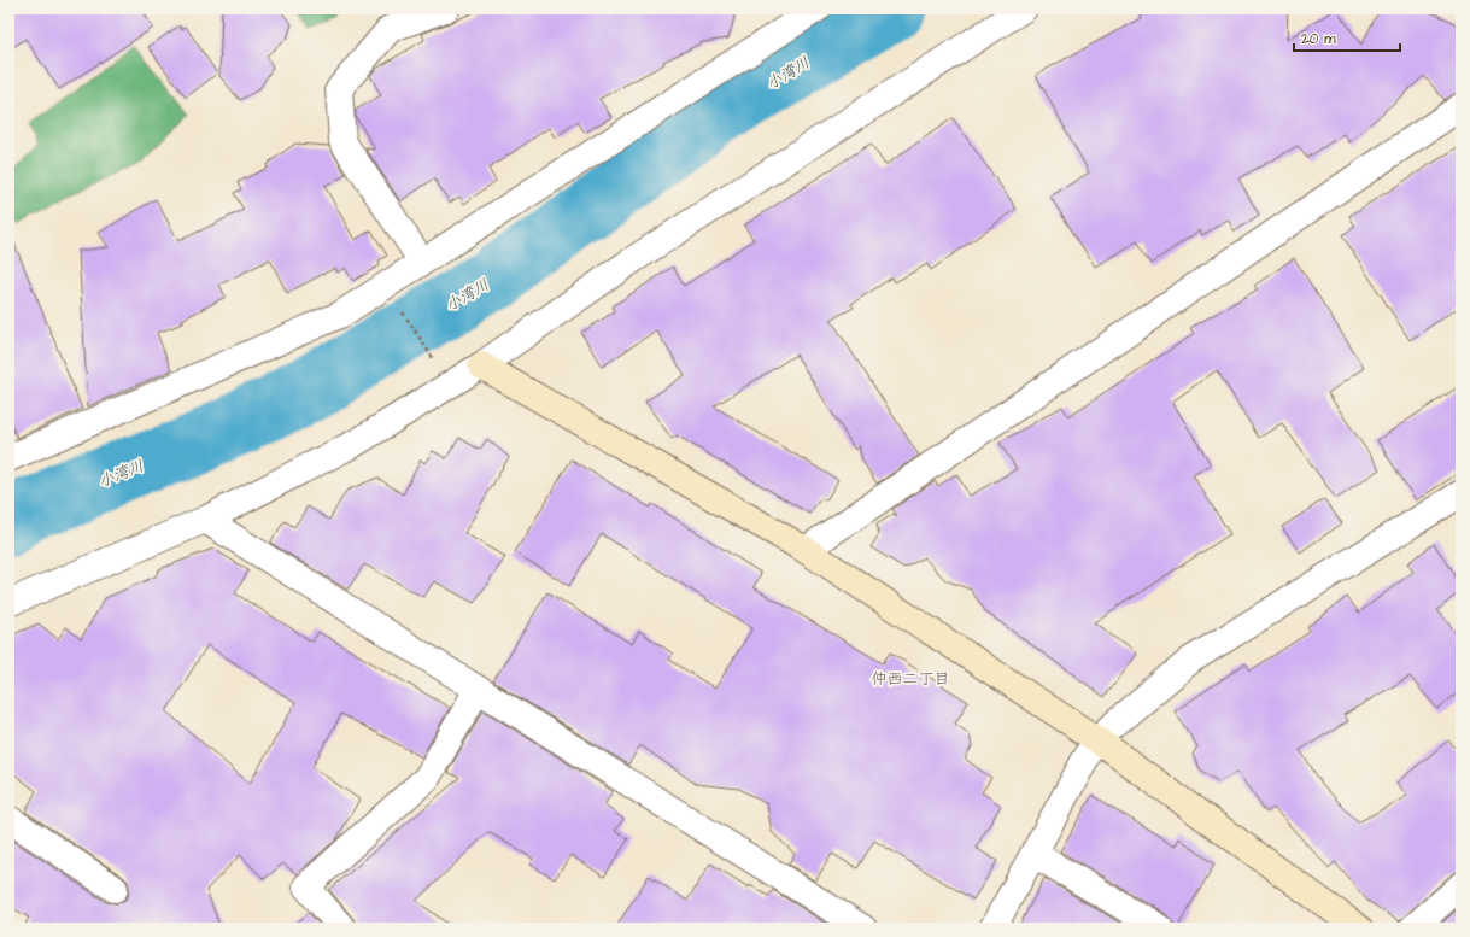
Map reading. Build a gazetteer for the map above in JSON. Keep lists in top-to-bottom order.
{
  "districts": ["仲西二丁目"],
  "water": ["小湾川"],
  "scale_bar": "20 m"
}
